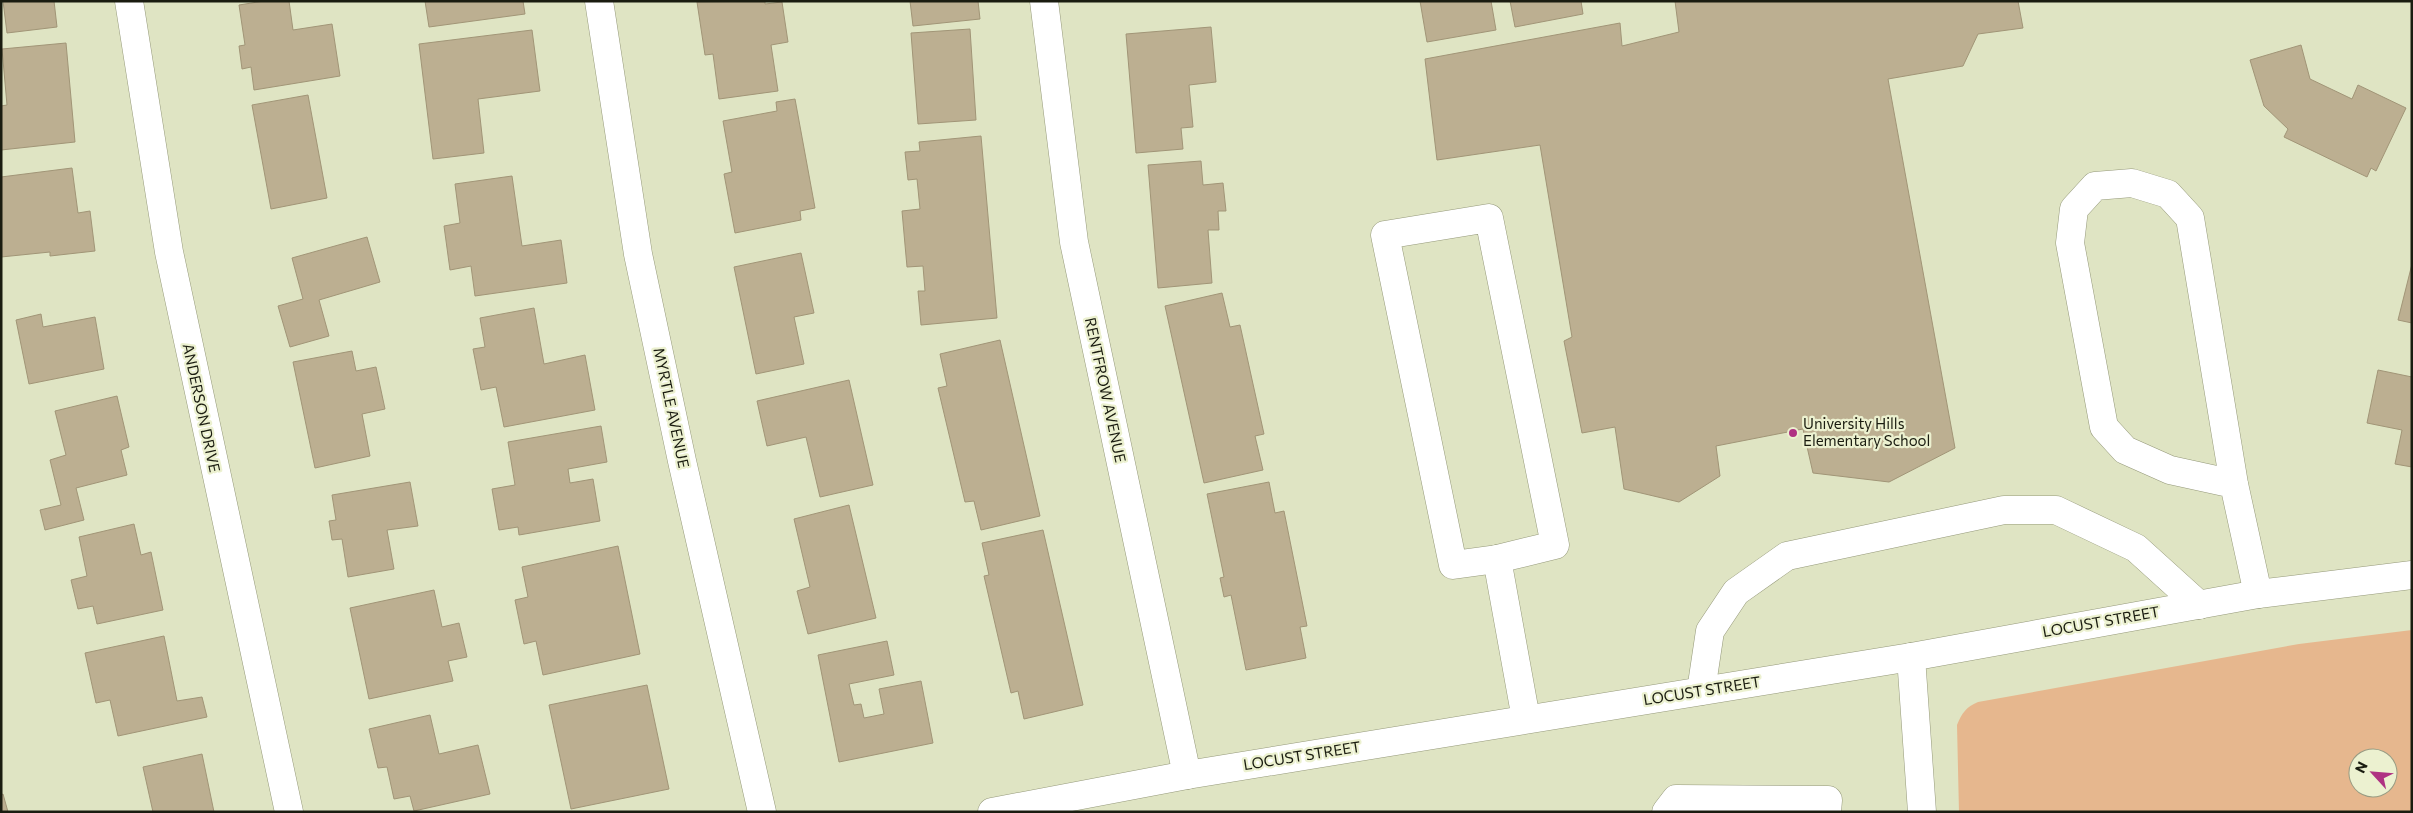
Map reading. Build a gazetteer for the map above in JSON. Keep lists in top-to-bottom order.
{
  "streets": {
    "street": [
      "RENTFROW AVENUE",
      "ANDERSON DRIVE",
      "MYRTLE AVENUE",
      "LOCUST STREET"
    ]
  },
  "crossings": [
    ["RENTFROW AVENUE", "LOCUST STREET"]
  ],
  "places": ["University Hills Elementary School"],
  "north": "top left"
}
